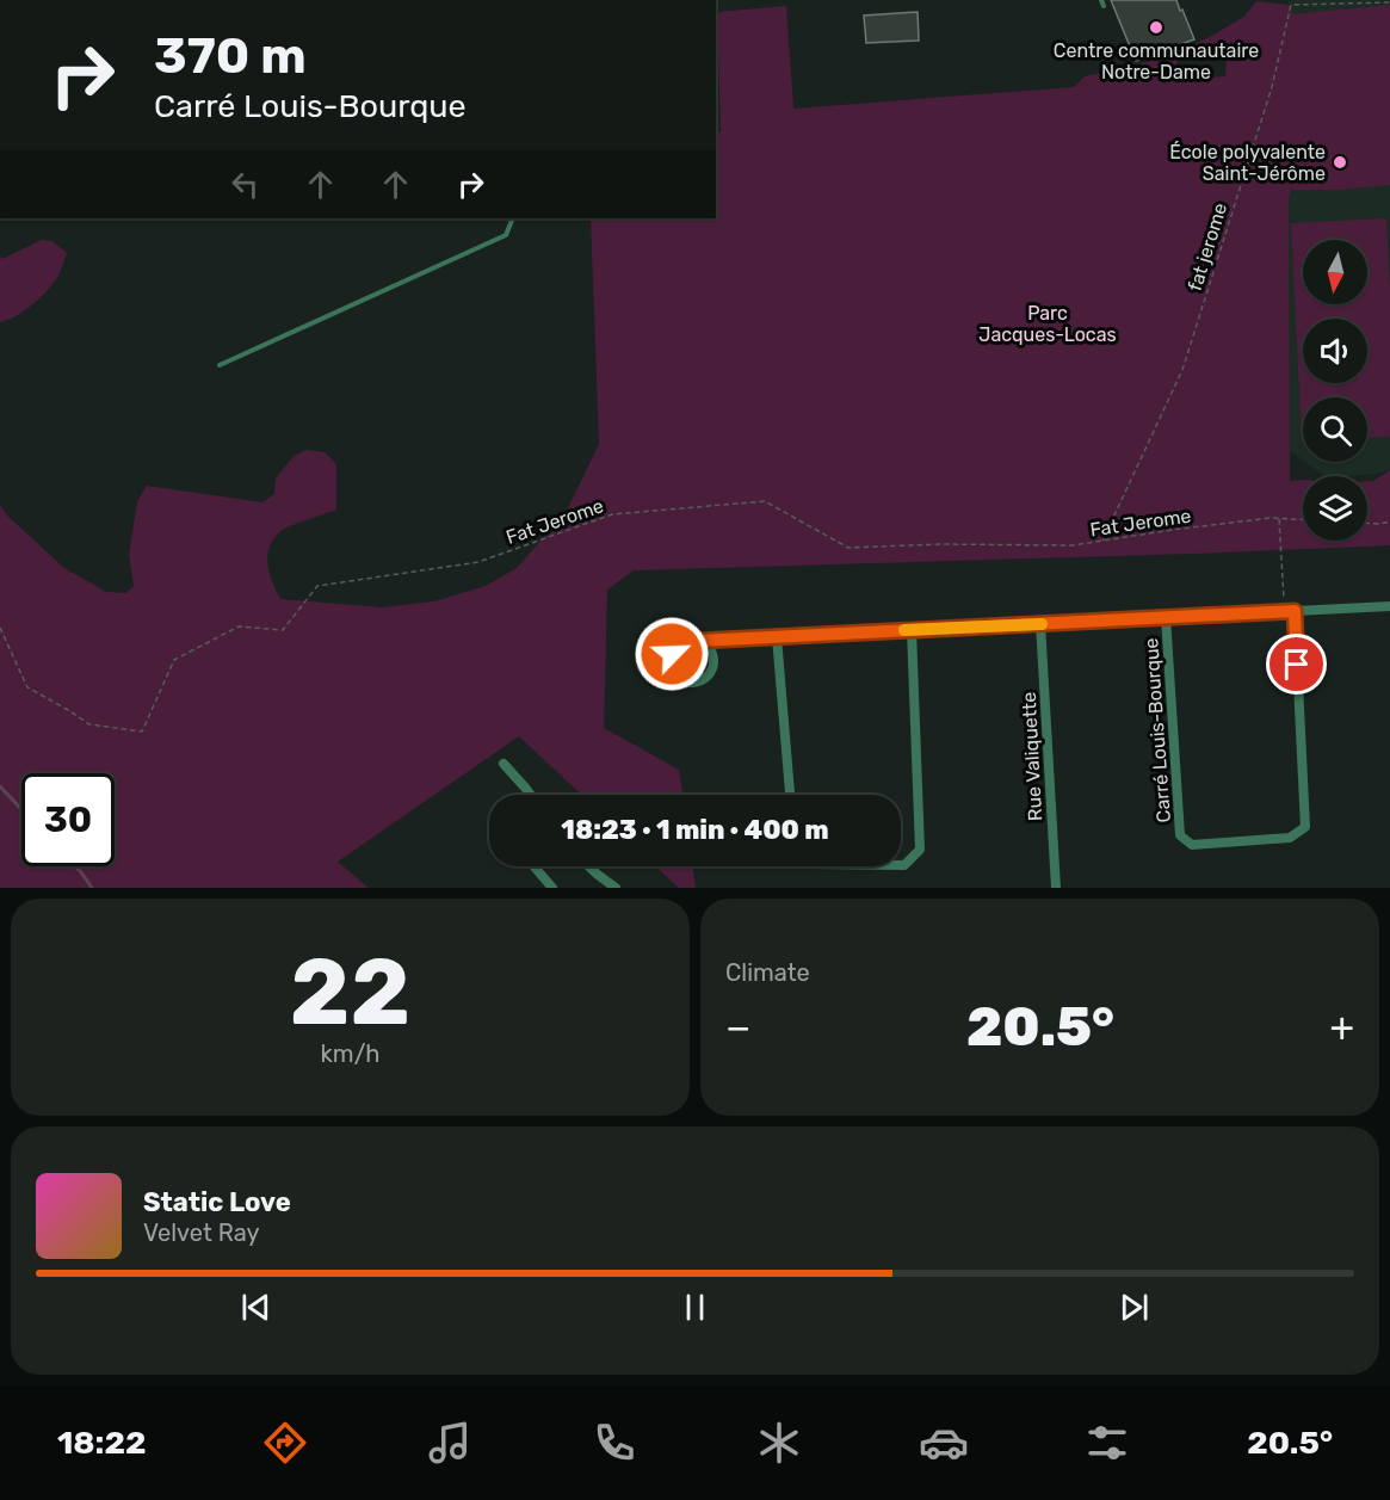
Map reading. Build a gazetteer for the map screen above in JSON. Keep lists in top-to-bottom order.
{
  "streets": {
    "street": ["Carré Louis-Bourque", "Rue Valiquette"],
    "path": ["fat jerome", "Fat Jerome"]
  },
  "crossings": [
    ["fat jerome", "Fat Jerome"]
  ],
  "parks": ["Parc Jacques-Locas"],
  "places": ["Centre communautaire Notre-Dame", "École polyvalente Saint-Jérôme"],
  "north": "bottom",
  "page": {
    "turn": ["370 m", "Carré Louis-Bourque"],
    "limit": "30",
    "trip": "18:23 · 1 min · 400 m",
    "tile": [
      ["22", "km/h"],
      "Climate"
    ],
    "heat": ["−", "20.5°", "+"],
    "song": ["Static Love", "Velvet Ray"],
    "tabs": ["18:22", "20.5°"]
  }
}
